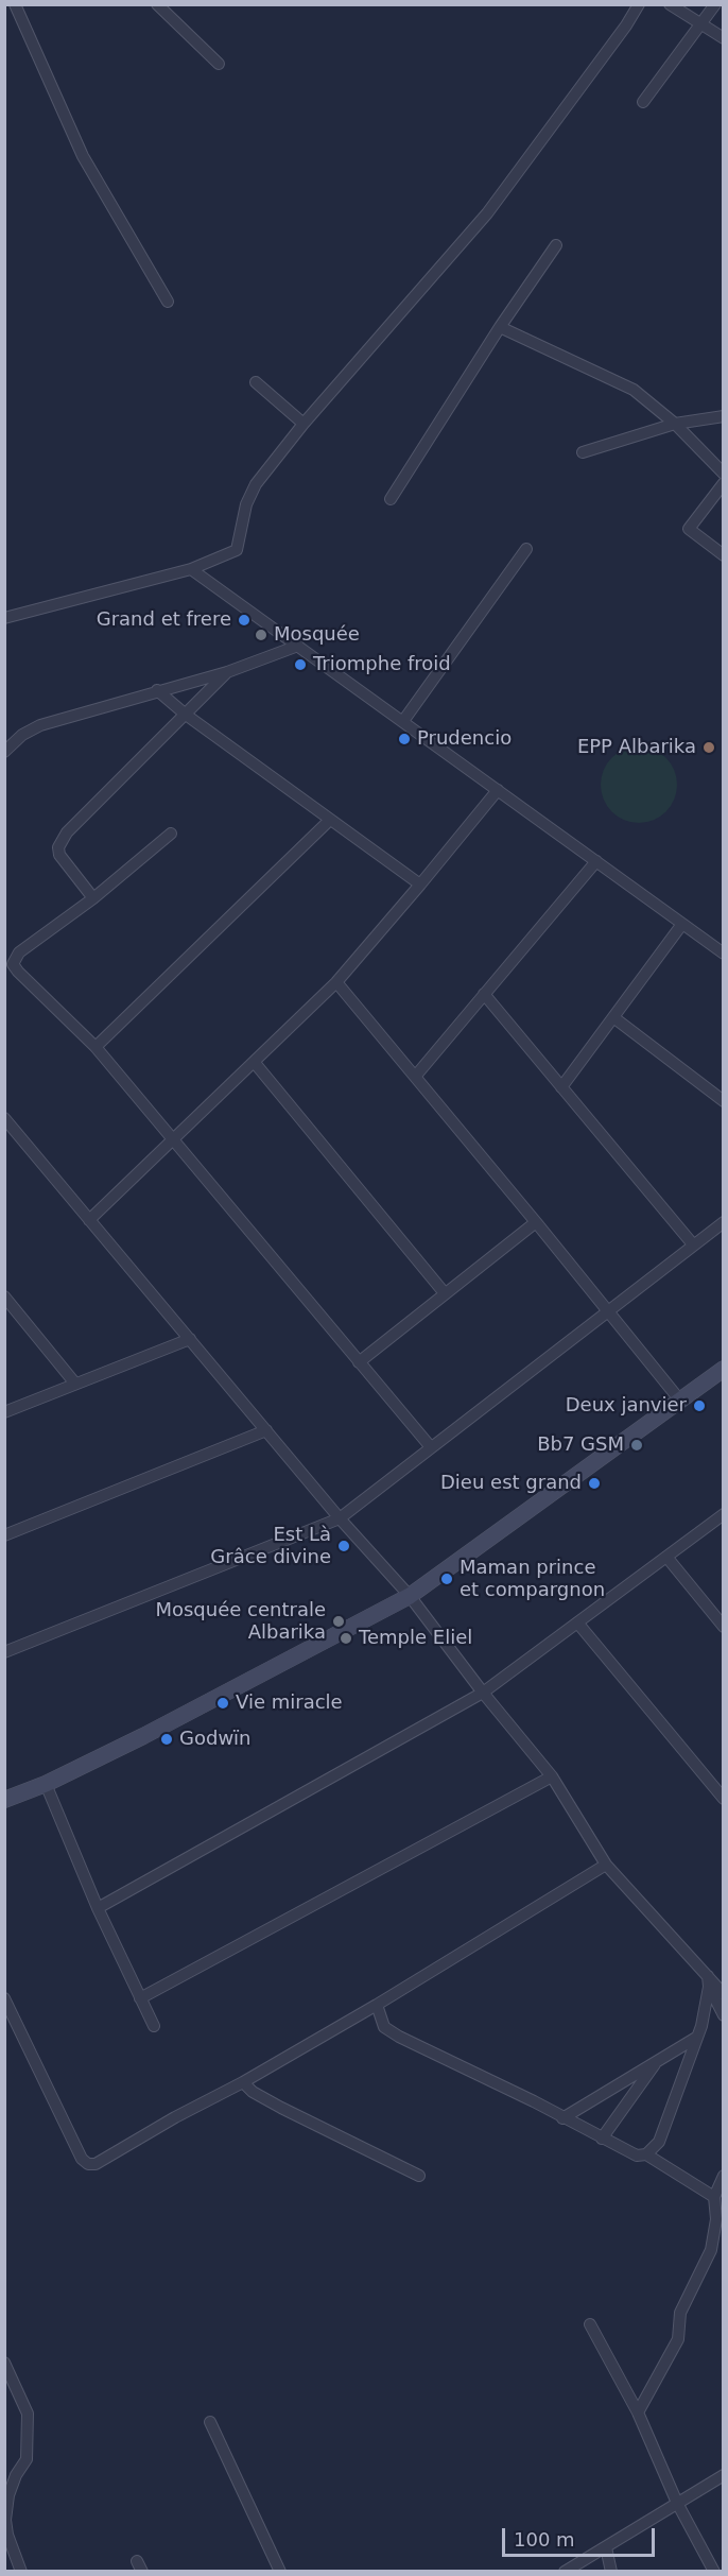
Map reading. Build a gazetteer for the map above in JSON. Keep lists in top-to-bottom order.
{
  "places": [
    "Grand et frere",
    "Mosquée",
    "Triomphe froid",
    "Prudencio",
    "EPP Albarika",
    "Deux janvier",
    "Bb7 GSM",
    "Dieu est grand",
    "Est Là Grâce divine",
    "Maman prince et compargnon",
    "Mosquée centrale Albarika",
    "Temple Eliel",
    "Vie miracle",
    "Godwïn"
  ],
  "scale_bar": "100 m"
}
